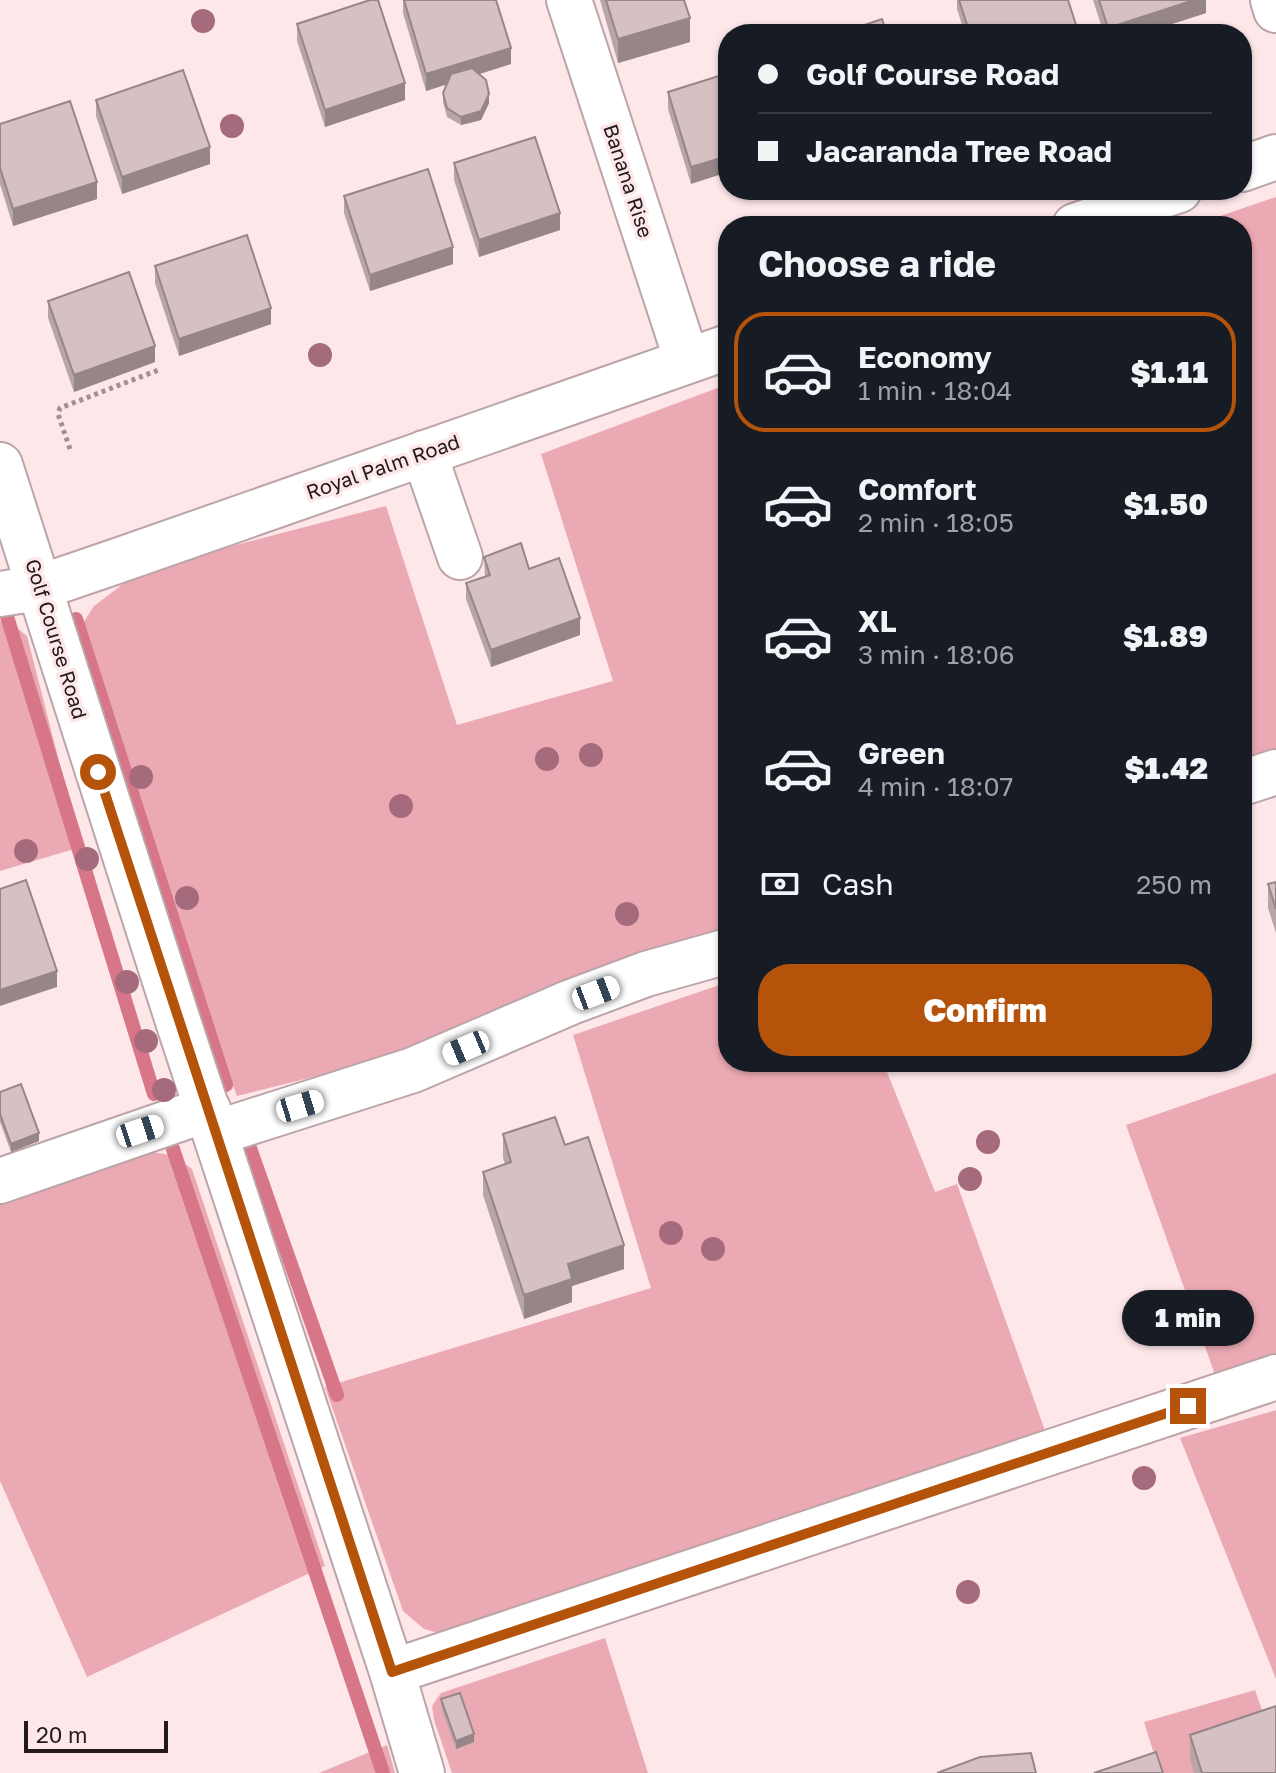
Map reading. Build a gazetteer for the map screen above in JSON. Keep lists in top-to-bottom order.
{
  "streets": {
    "street": ["Banana Rise", "Royal Palm Road", "Golf Course Road"]
  },
  "crossings": [
    ["Banana Rise", "Royal Palm Road"],
    ["Royal Palm Road", "Golf Course Road"]
  ],
  "scale_bar": "20 m",
  "page": {
    "banner": ["Golf Course Road", "Jacaranda Tree Road"],
    "heading": "Choose a ride",
    "list": [
      {
        "name": "Economy",
        "note": "1 min · 18:04",
        "value": "$1.11"
      },
      {
        "name": "Comfort",
        "note": "2 min · 18:05",
        "value": "$1.50"
      },
      {
        "name": "XL",
        "note": "3 min · 18:06",
        "value": "$1.89"
      },
      {
        "name": "Green",
        "note": "4 min · 18:07",
        "value": "$1.42"
      }
    ],
    "pay": ["Cash", "250 m"],
    "buttons": "Confirm",
    "bubble": "1 min",
    "scale": "20 m"
  }
}
